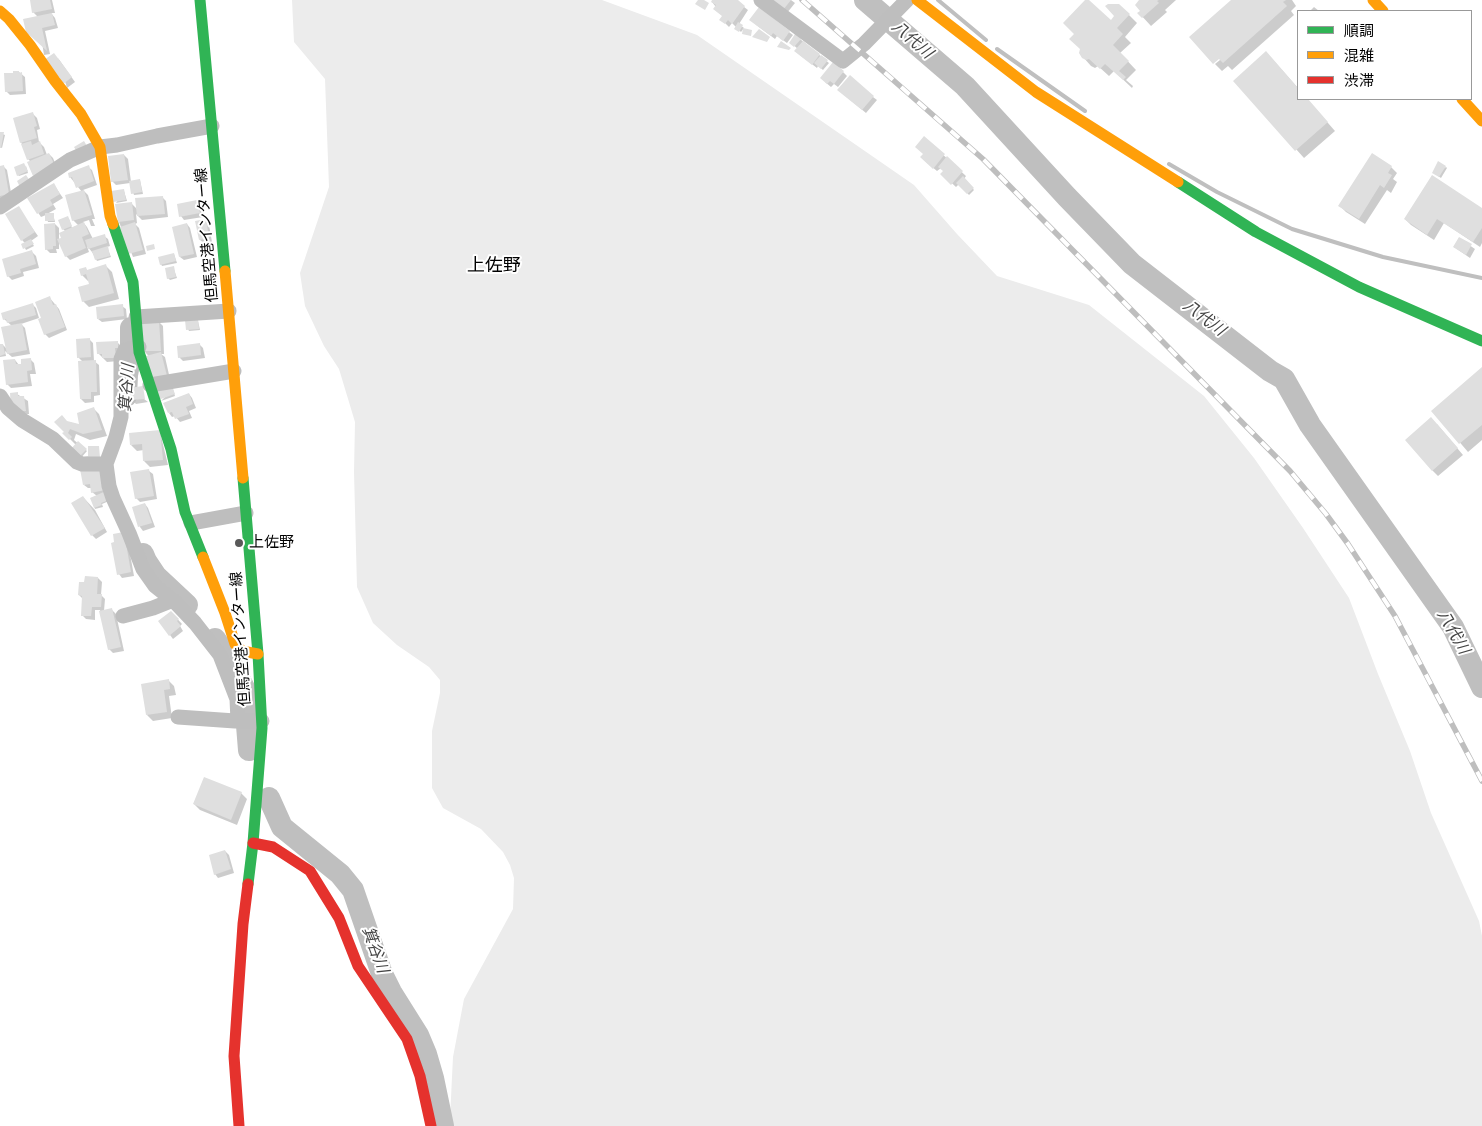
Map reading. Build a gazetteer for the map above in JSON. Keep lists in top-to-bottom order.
{
  "streets": {
    "main road": ["但馬空港インター線"]
  },
  "districts": ["上佐野"],
  "water": ["八代川", "箕谷川"],
  "places": ["上佐野"],
  "legend": ["順調", "混雑", "渋滞"]
}
